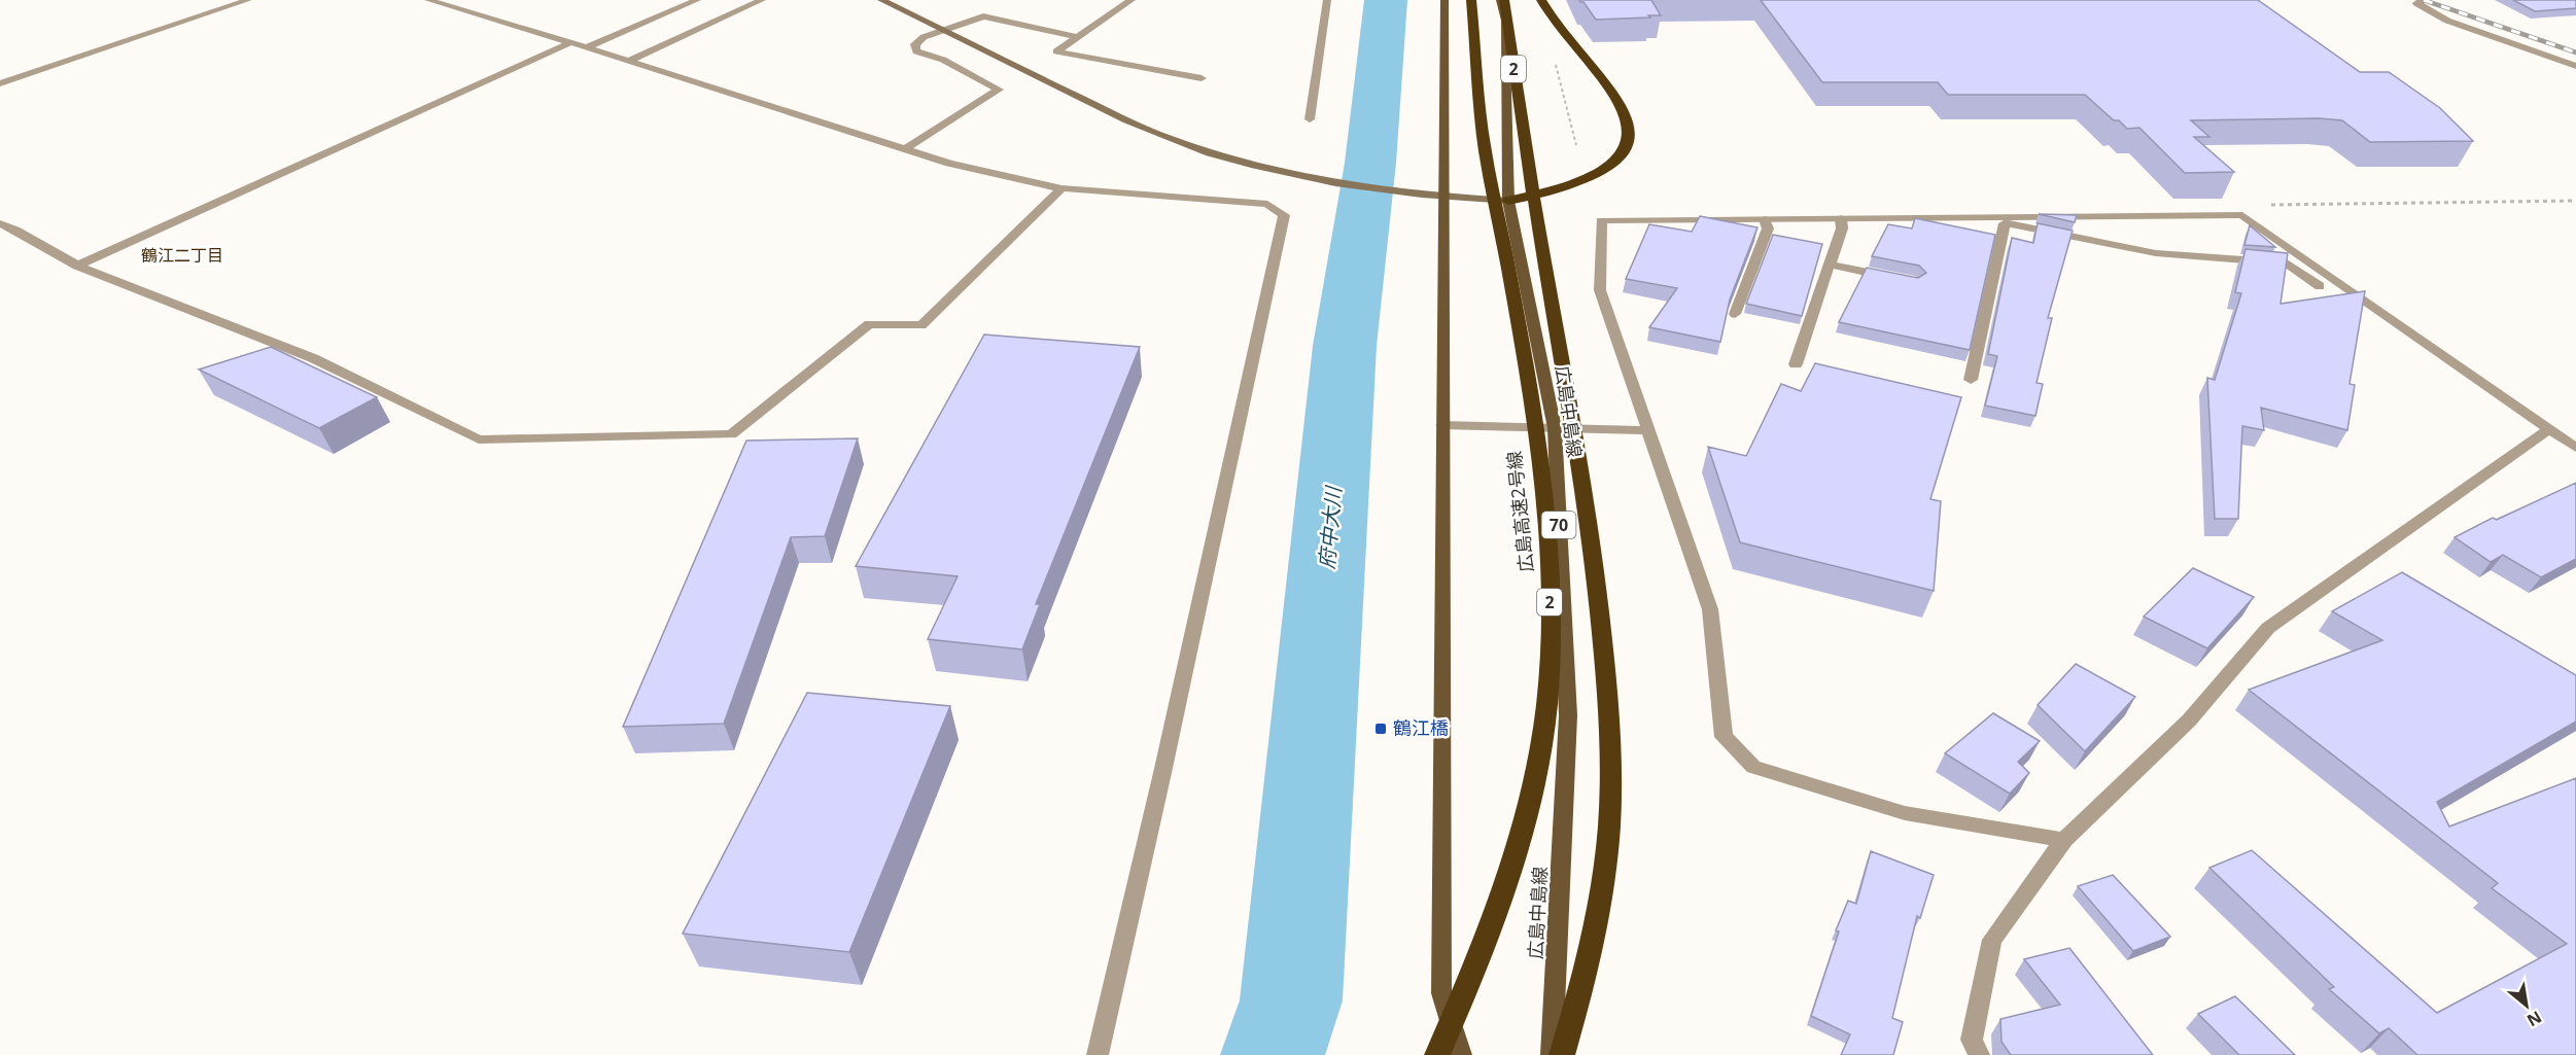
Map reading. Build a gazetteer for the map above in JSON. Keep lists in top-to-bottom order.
{
  "streets": {
    "highway": ["2", "広島高速2号線"],
    "main road": ["広島中島線", "70"]
  },
  "crossings": [
    ["2", "広島中島線"]
  ],
  "districts": ["鶴江二丁目"],
  "water": ["府中大川"],
  "places": {
    "transit": ["鶴江橋"]
  },
  "north": "bottom right"
}
